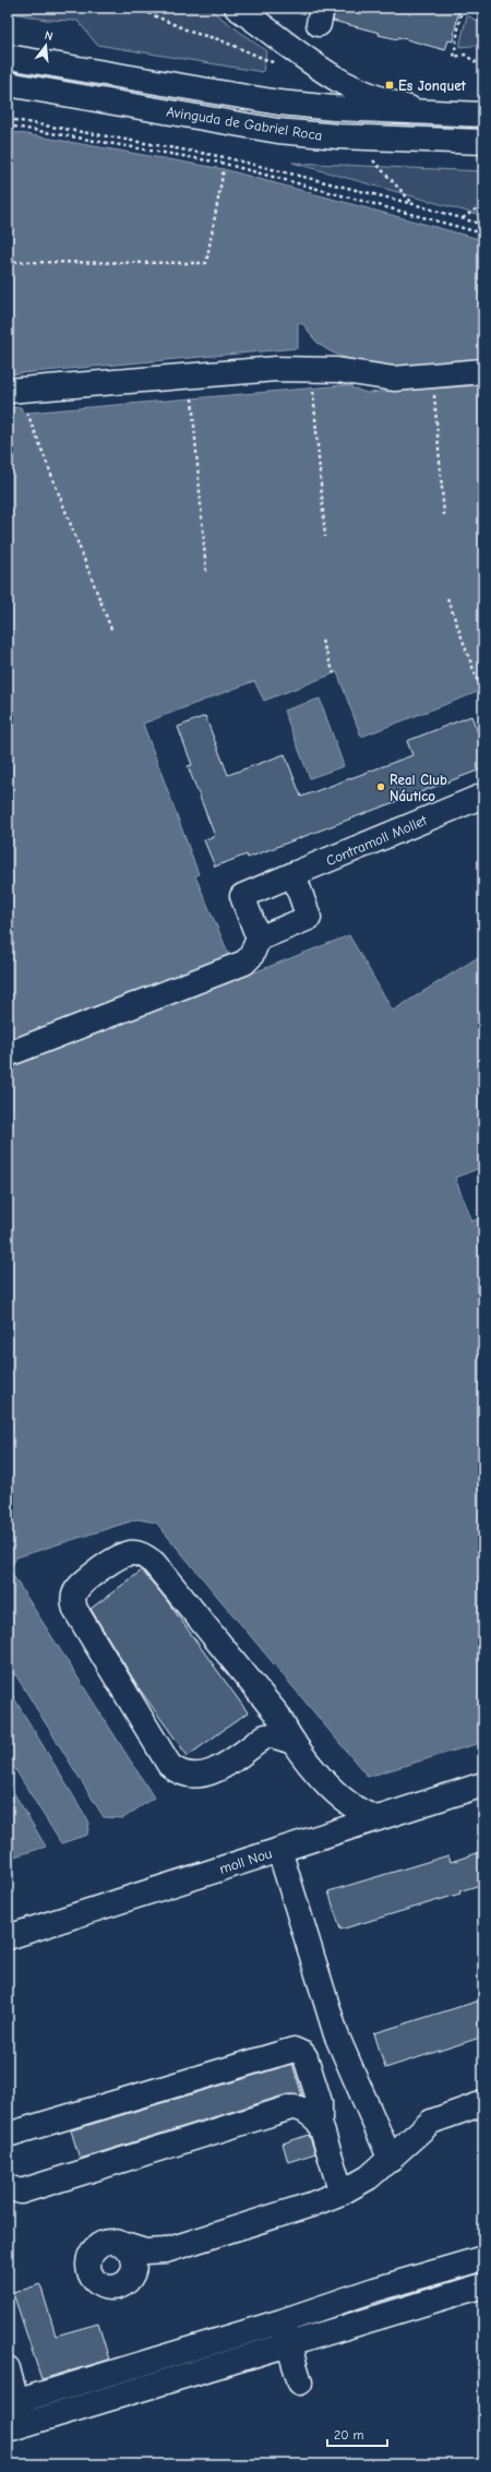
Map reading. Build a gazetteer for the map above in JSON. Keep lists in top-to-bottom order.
{
  "streets": {
    "main road": ["Avinguda de Gabriel Roca", "Contramoll Mollet", "moll Nou"]
  },
  "places": {
    "transit": ["Es Jonquet"],
    "other": ["Real Club Náutico"]
  },
  "scale_bar": "20 m",
  "north": "top"
}
